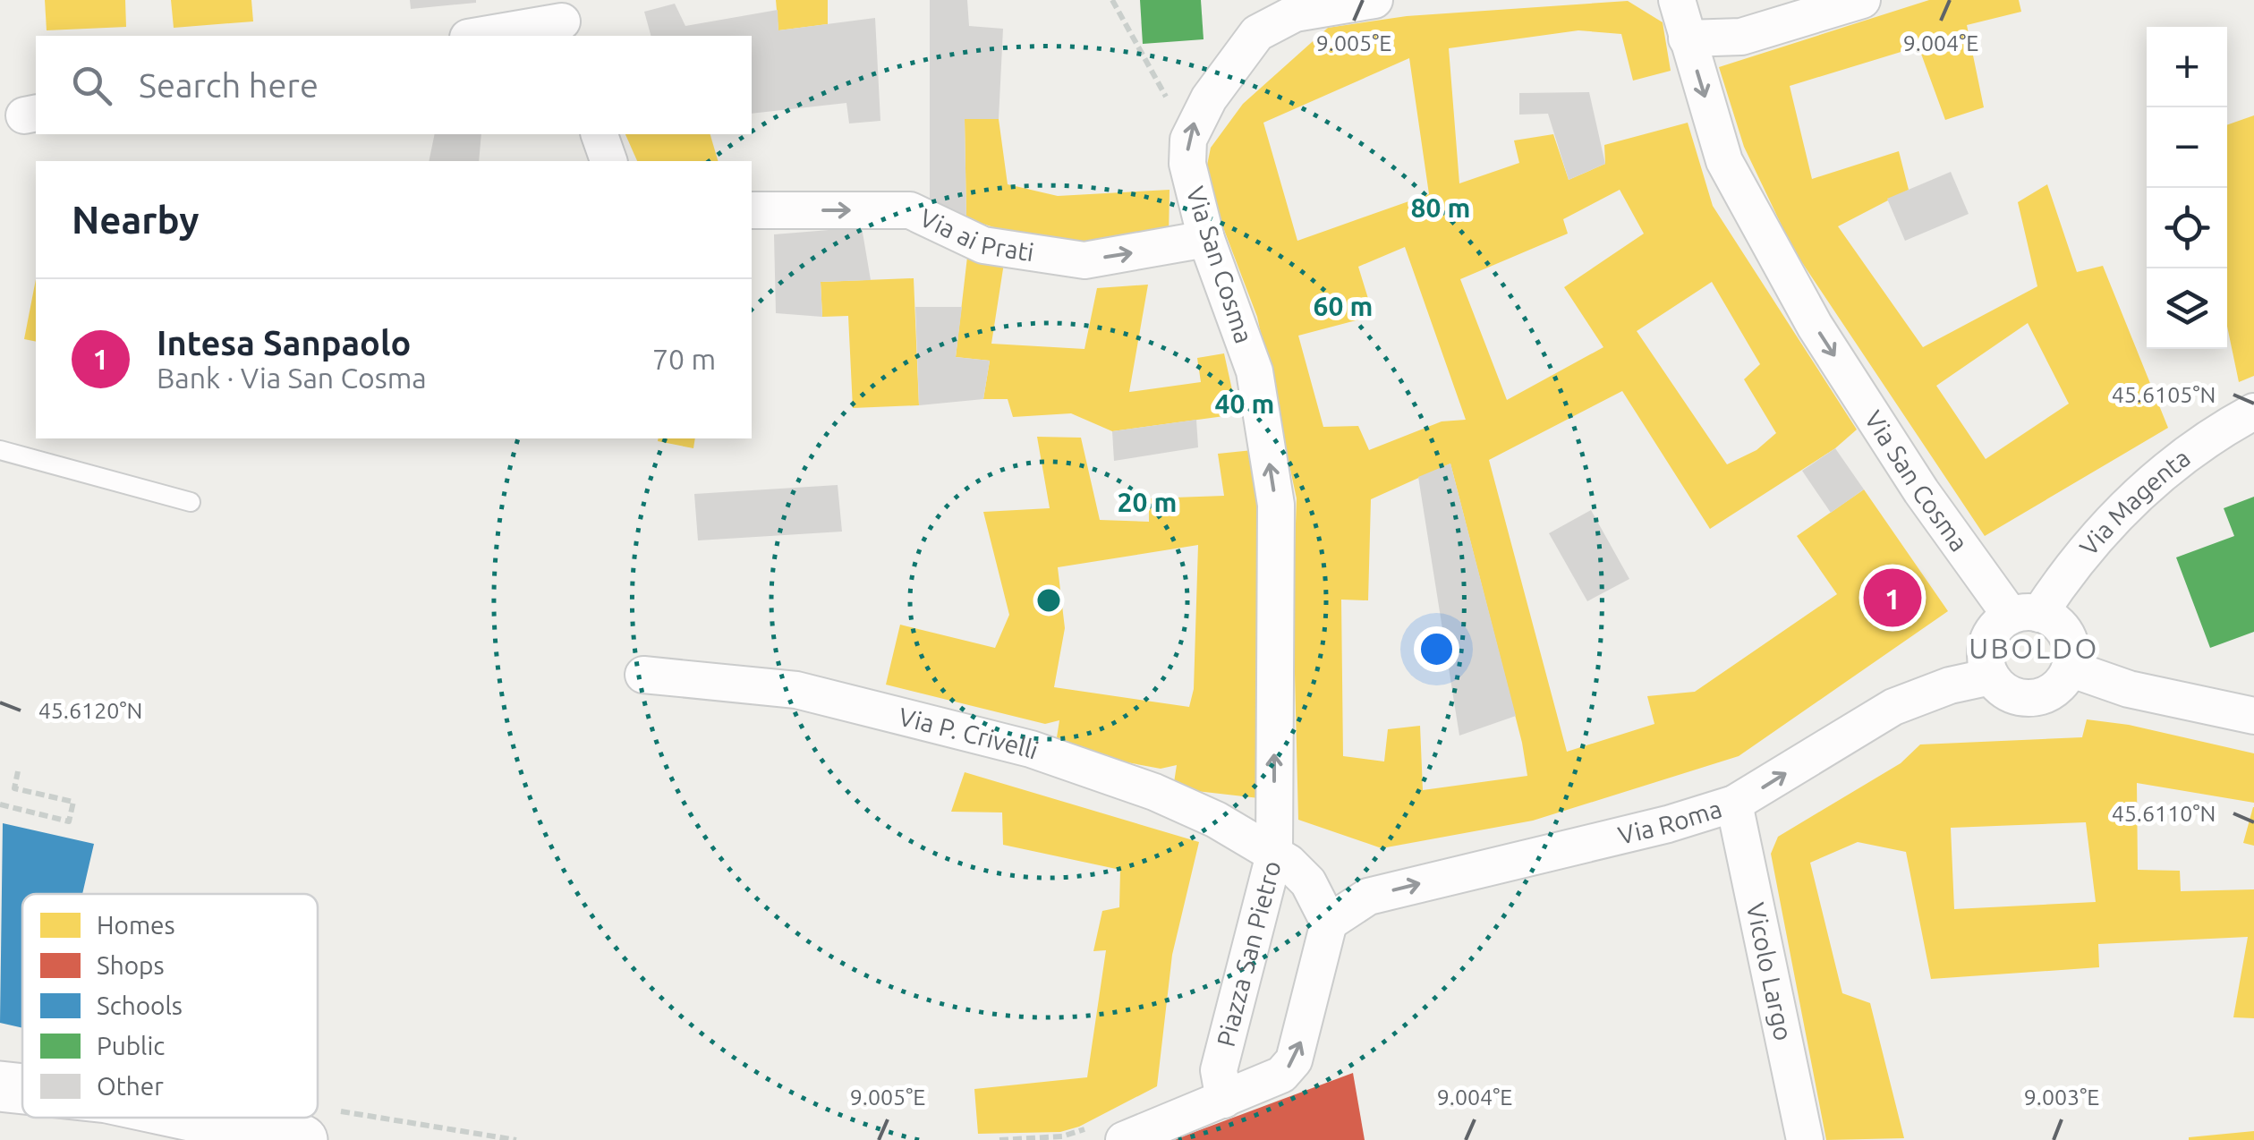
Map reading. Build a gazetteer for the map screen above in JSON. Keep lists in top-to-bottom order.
{
  "streets": {
    "street": [
      "Via ai Prati",
      "Via San Cosma",
      "Via Magenta",
      "Via P. Crivelli",
      "Via Roma",
      "Piazza San Pietro",
      "Vicolo Largo"
    ]
  },
  "crossings": [
    ["Via ai Prati", "Via San Cosma"],
    ["Via San Cosma", "Via Magenta"],
    ["Via San Cosma", "Via P. Crivelli"],
    ["Via San Cosma", "Via Roma"],
    ["Via San Cosma", "Piazza San Pietro"],
    ["Via Magenta", "Via Roma"],
    ["Via P. Crivelli", "Piazza San Pietro"],
    ["Via Roma", "Piazza San Pietro"],
    ["Via Roma", "Vicolo Largo"]
  ],
  "one_way": ["Via ai Prati", "Via Roma"],
  "districts": ["UBOLDO"],
  "legend": [
    "Homes",
    "Shops",
    "Schools",
    "Public",
    "Other"
  ],
  "page": {
    "map_buttons": ["+", "−"],
    "search": "Search here",
    "heading": "Nearby",
    "list": [
      {
        "mark": "1",
        "name": "Intesa Sanpaolo",
        "note": "Bank · Via San Cosma",
        "value": "70 m"
      }
    ],
    "pins": "1"
  },
  "coordinates": [
    "9.005°E",
    "9.004°E",
    "45.6105°N",
    "45.6120°N",
    "45.6110°N",
    "9.003°E"
  ],
  "rings": [
    "80 m",
    "60 m",
    "40 m",
    "20 m"
  ]
}
